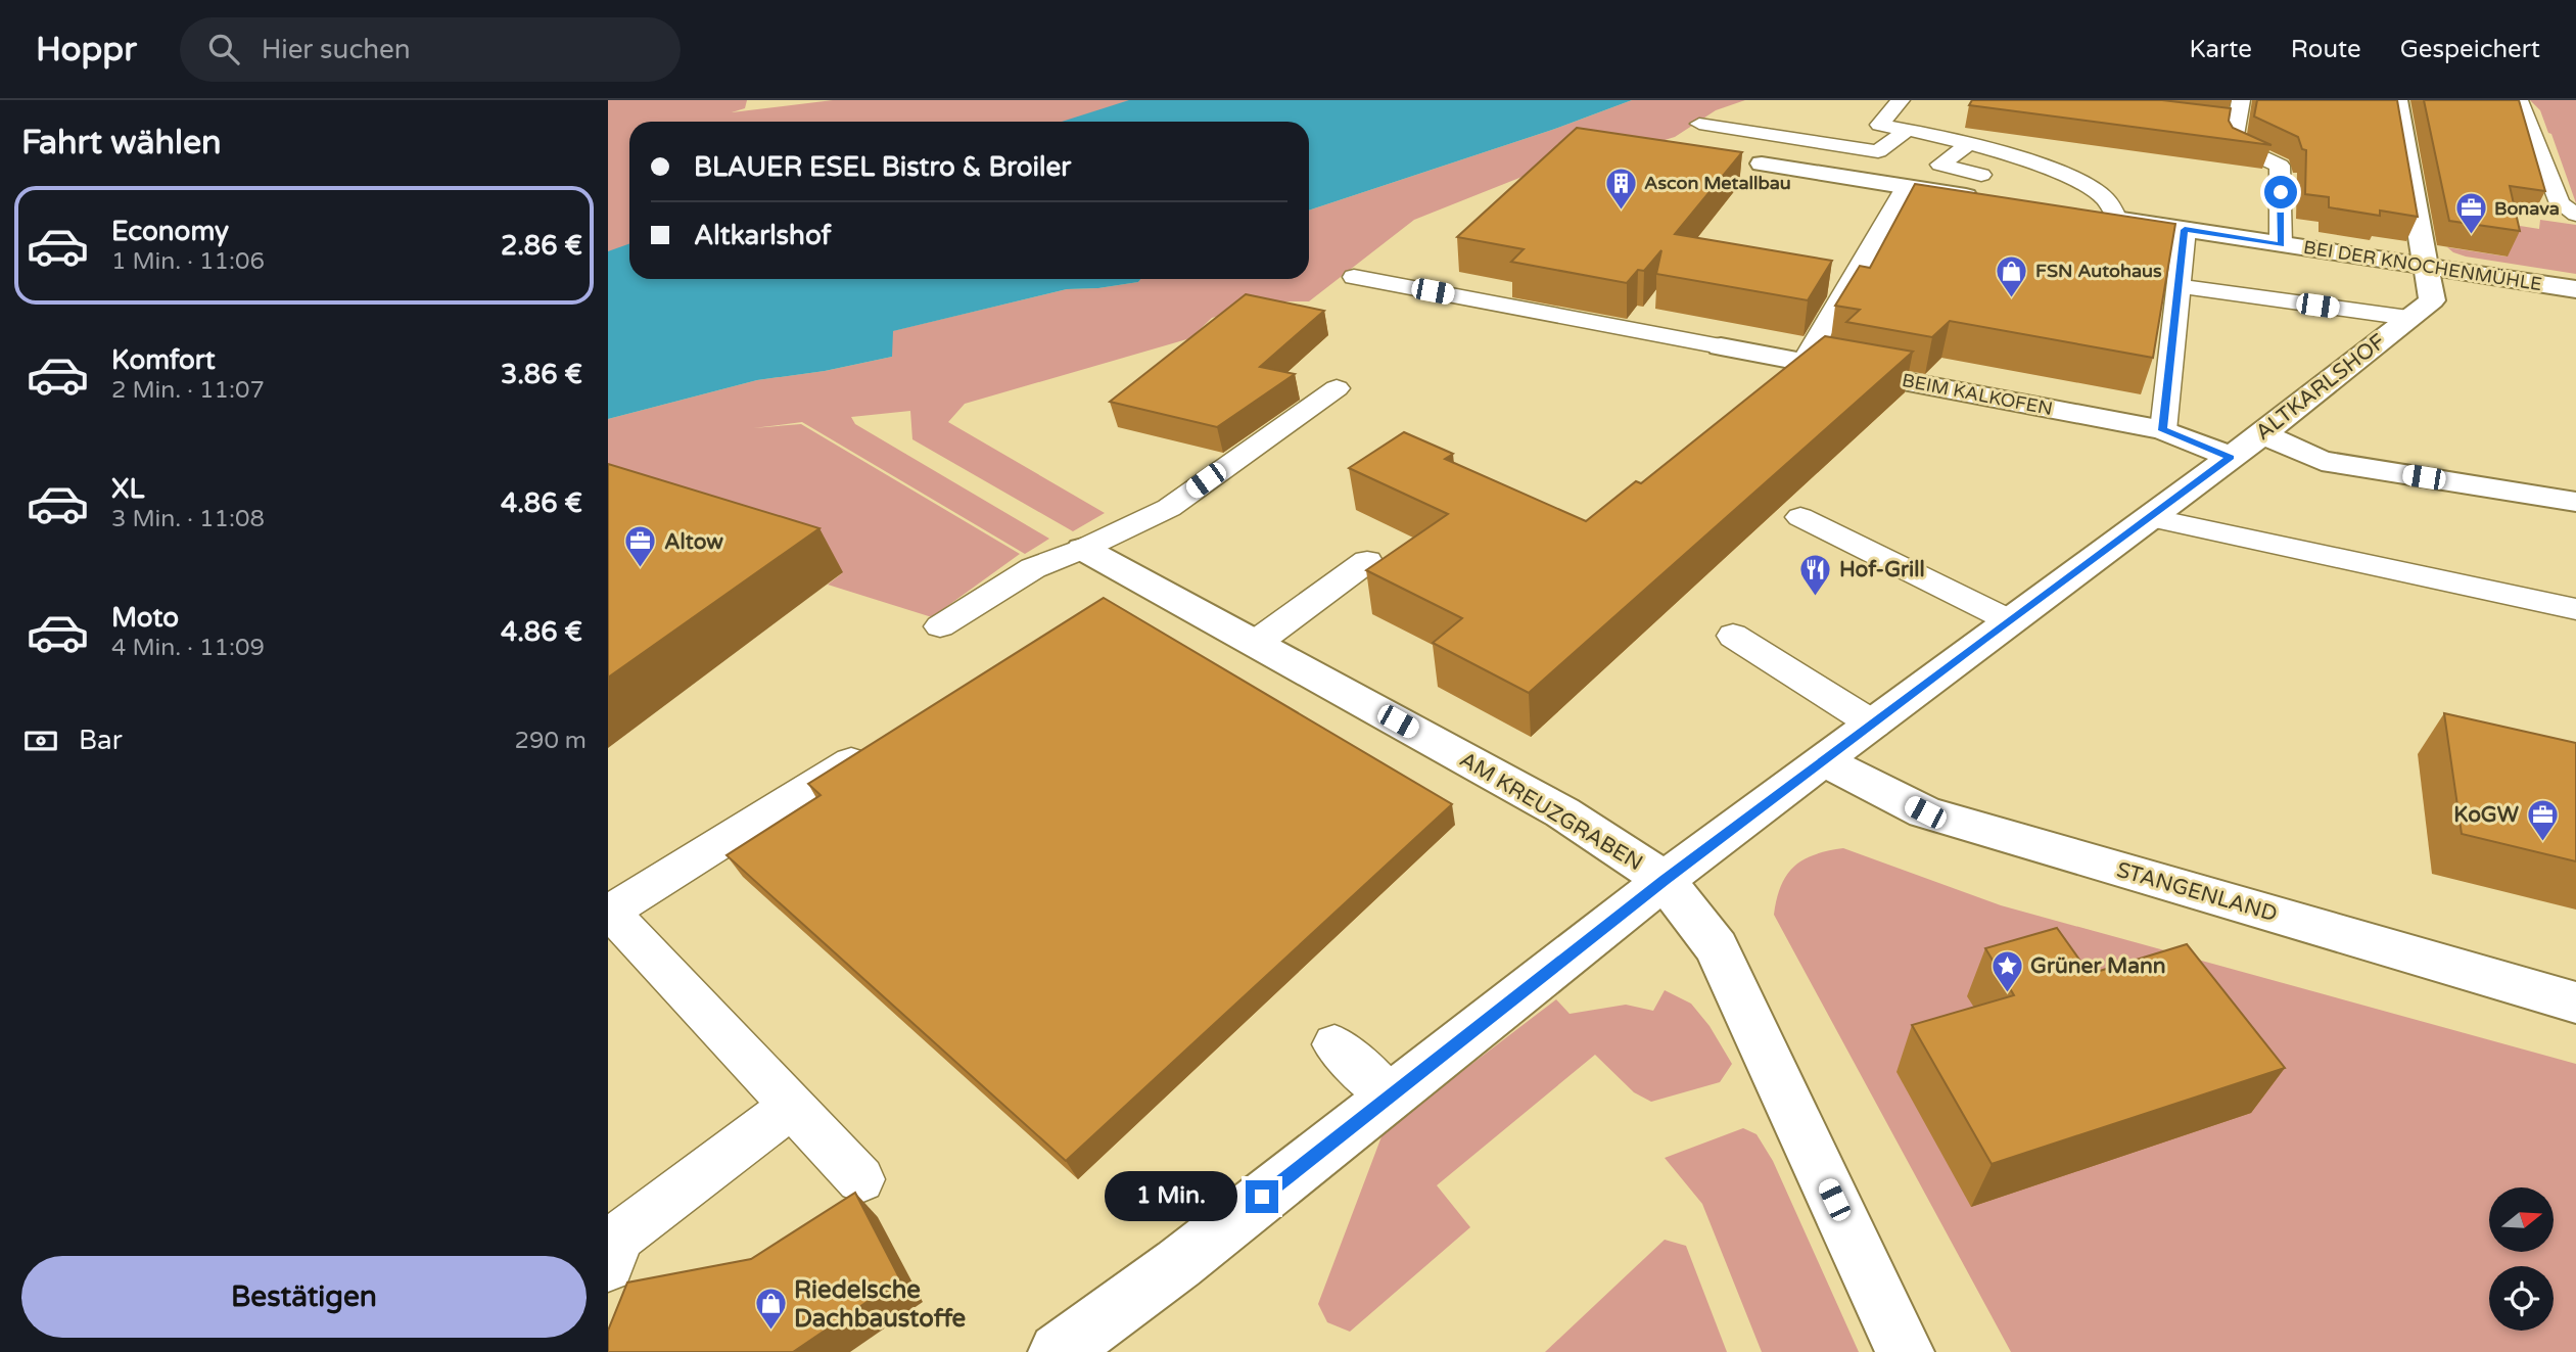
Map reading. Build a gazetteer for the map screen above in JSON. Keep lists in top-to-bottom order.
{
  "streets": {
    "street": [
      "BEI DER KNOCHENMÜHLE",
      "ALTKARLSHOF",
      "BEIM KALKOFEN",
      "AM KREUZGRABEN",
      "STANGENLAND"
    ]
  },
  "crossings": [
    ["BEI DER KNOCHENMÜHLE", "ALTKARLSHOF"],
    ["ALTKARLSHOF", "BEIM KALKOFEN"],
    ["ALTKARLSHOF", "AM KREUZGRABEN"],
    ["ALTKARLSHOF", "STANGENLAND"]
  ],
  "places": {
    "building": ["Ascon Metallbau"],
    "office": ["Bonava", "Altow", "KoGW"],
    "shop": ["FSN Autohaus", "Riedelsche Dachbaustoffe"],
    "restaurant": ["Hof-Grill"],
    "place": ["Grüner Mann"]
  },
  "north": "right",
  "page": {
    "header": "Hoppr",
    "search": "Hier suchen",
    "nav": ["Karte", "Route", "Gespeichert"],
    "heading": "Fahrt wählen",
    "banner": ["BLAUER ESEL Bistro & Broiler", "Altkarlshof"],
    "list": [
      {
        "name": "Economy",
        "note": "1 Min. · 11:06",
        "value": "2.86 €"
      },
      {
        "name": "Komfort",
        "note": "2 Min. · 11:07",
        "value": "3.86 €"
      },
      {
        "name": "XL",
        "note": "3 Min. · 11:08",
        "value": "4.86 €"
      },
      {
        "name": "Moto",
        "note": "4 Min. · 11:09",
        "value": "4.86 €"
      }
    ],
    "pay": ["Bar", "290 m"],
    "bubble": "1 Min.",
    "buttons": "Bestätigen"
  }
}
